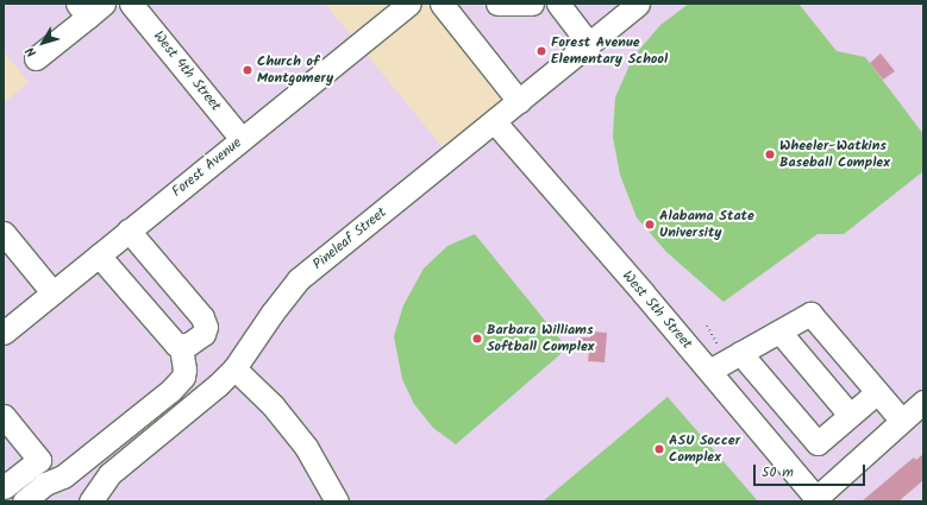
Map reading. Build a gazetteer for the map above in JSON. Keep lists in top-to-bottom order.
{
  "streets": {
    "street": [
      "West 4th Street",
      "Forest Avenue",
      "Pineleaf Street",
      "West 5th Street"
    ]
  },
  "crossings": [
    ["West 4th Street", "Forest Avenue"],
    ["Pineleaf Street", "West 5th Street"]
  ],
  "places": [
    "Forest Avenue Elementary School",
    "Church of Montgomery",
    "Wheeler-Watkins Baseball Complex",
    "Alabama State University",
    "Barbara Williams Softball Complex",
    "ASU Soccer Complex"
  ],
  "scale_bar": "50 m",
  "north": "bottom left"
}
